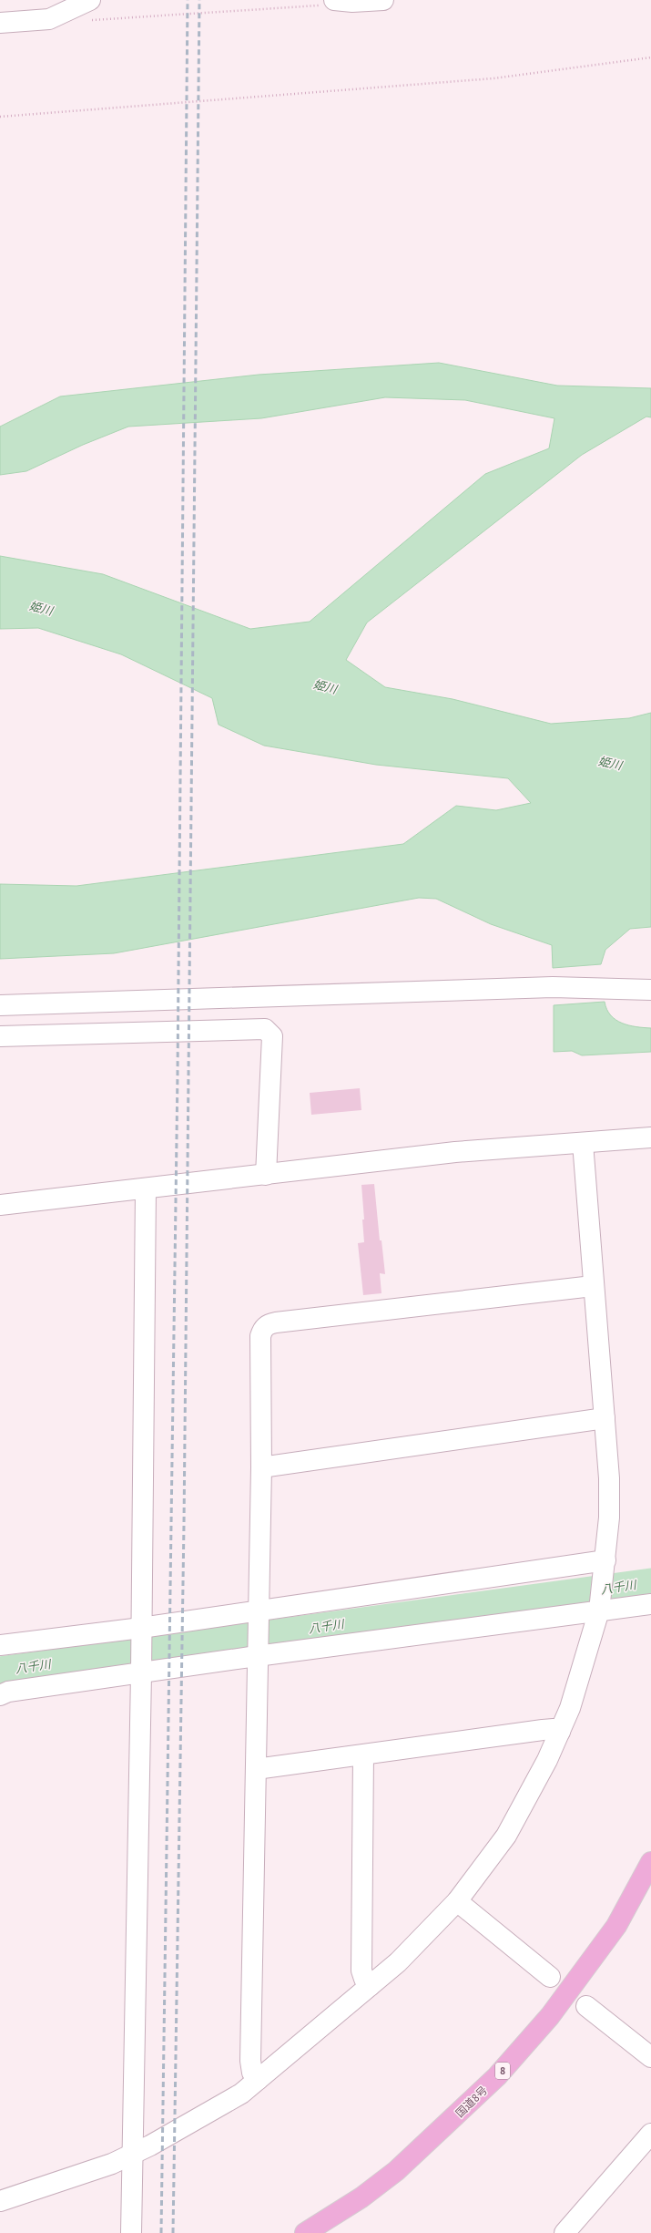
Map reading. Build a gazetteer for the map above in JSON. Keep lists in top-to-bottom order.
{
  "streets": {
    "highway": ["8", "国道8号"]
  },
  "water": ["姫川", "八千川"]
}
